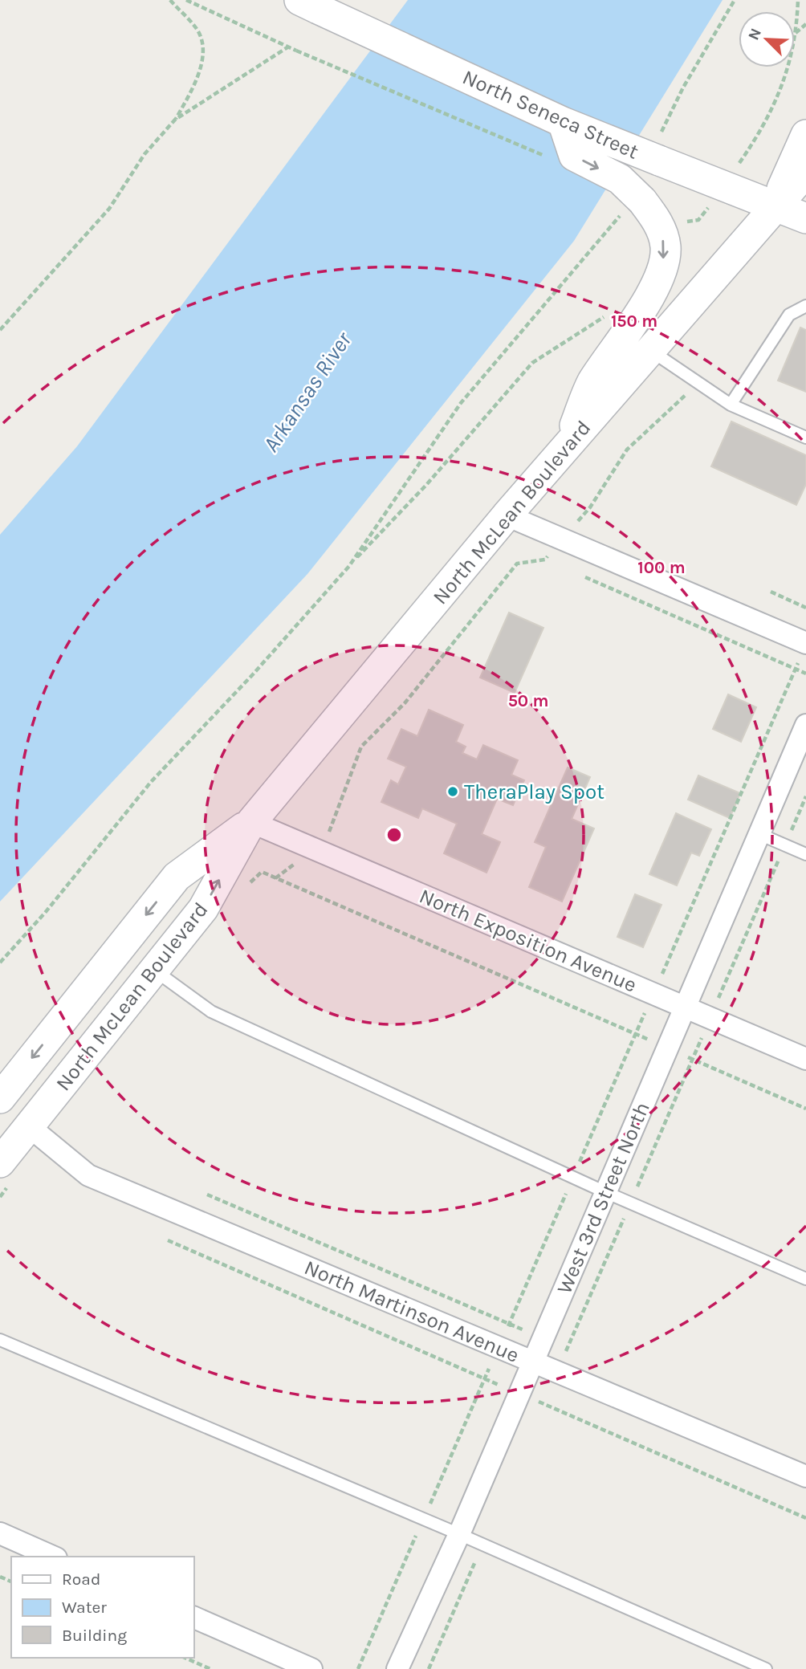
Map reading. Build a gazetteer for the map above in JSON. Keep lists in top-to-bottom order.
{
  "streets": {
    "main road": ["North Seneca Street", "North McLean Boulevard"],
    "street": ["North Exposition Avenue", "West 3rd Street North", "North Martinson Avenue"]
  },
  "crossings": [
    ["North Seneca Street", "North McLean Boulevard"],
    ["North McLean Boulevard", "North Exposition Avenue"],
    ["North McLean Boulevard", "North Martinson Avenue"],
    ["North Exposition Avenue", "West 3rd Street North"],
    ["West 3rd Street North", "North Martinson Avenue"]
  ],
  "water": ["Arkansas River"],
  "places": ["TheraPlay Spot"],
  "legend": ["Road", "Water", "Building"],
  "north": "top left",
  "rings": ["150 m", "100 m", "50 m"]
}
